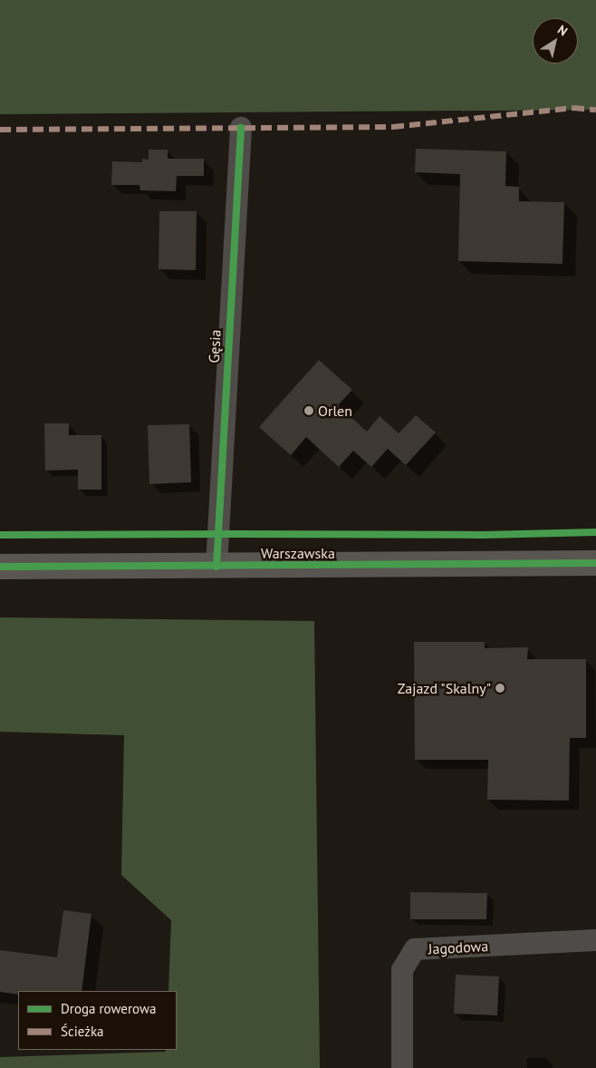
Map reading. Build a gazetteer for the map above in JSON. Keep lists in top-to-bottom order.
{
  "streets": {
    "street": ["Gęsia", "Warszawska", "Jagodowa"]
  },
  "crossings": [
    ["Gęsia", "Warszawska"]
  ],
  "places": ["Orlen", "Zajazd \"Skalny\""],
  "legend": ["Droga rowerowa", "Ścieżka"],
  "north": "top right"
}
